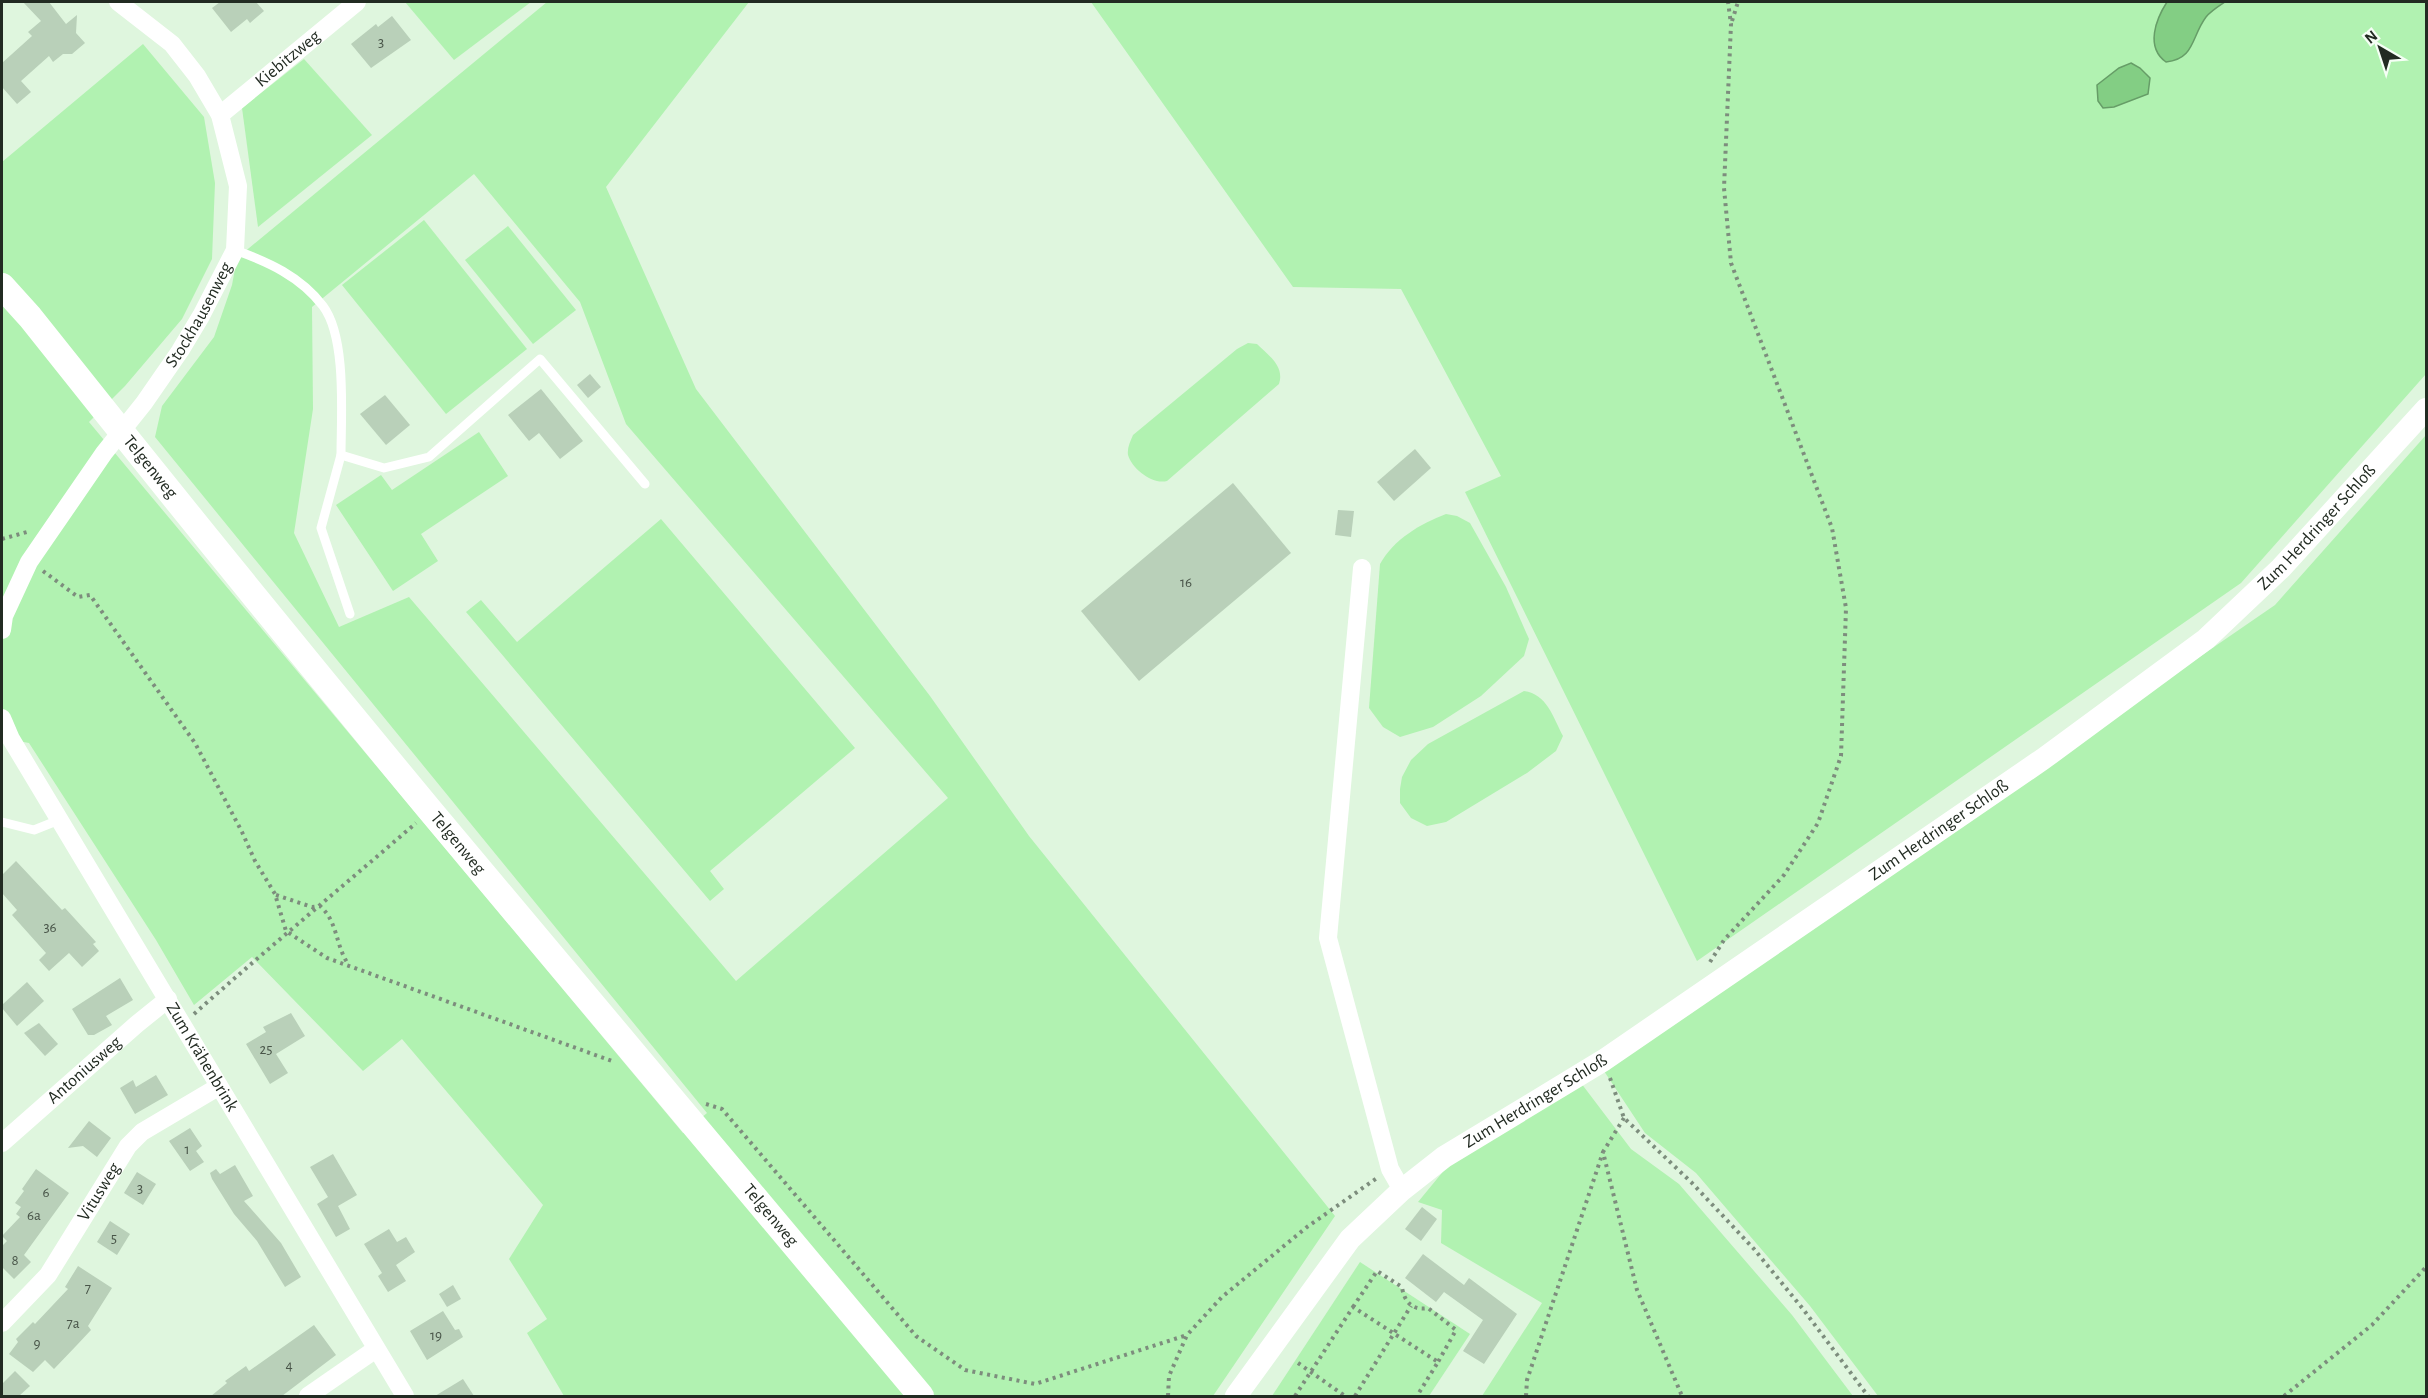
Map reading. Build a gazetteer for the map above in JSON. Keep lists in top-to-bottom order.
{
  "streets": {
    "main road": ["Telgenweg"],
    "street": [
      "Kiebitzweg",
      "Stockhausenweg",
      "Zum Herdringer Schloß",
      "Zum Krähenbrink",
      "Antoniusweg",
      "Vitusweg"
    ]
  },
  "crossings": [
    ["Kiebitzweg", "Stockhausenweg"],
    ["Stockhausenweg", "Telgenweg"],
    ["Zum Krähenbrink", "Antoniusweg"],
    ["Zum Krähenbrink", "Vitusweg"]
  ],
  "house_numbers": [
    "3",
    "16",
    "36",
    "25",
    "1",
    "3",
    "6",
    "6a",
    "5",
    "8",
    "7",
    "7a",
    "19",
    "9",
    "4"
  ],
  "north": "top left"
}
